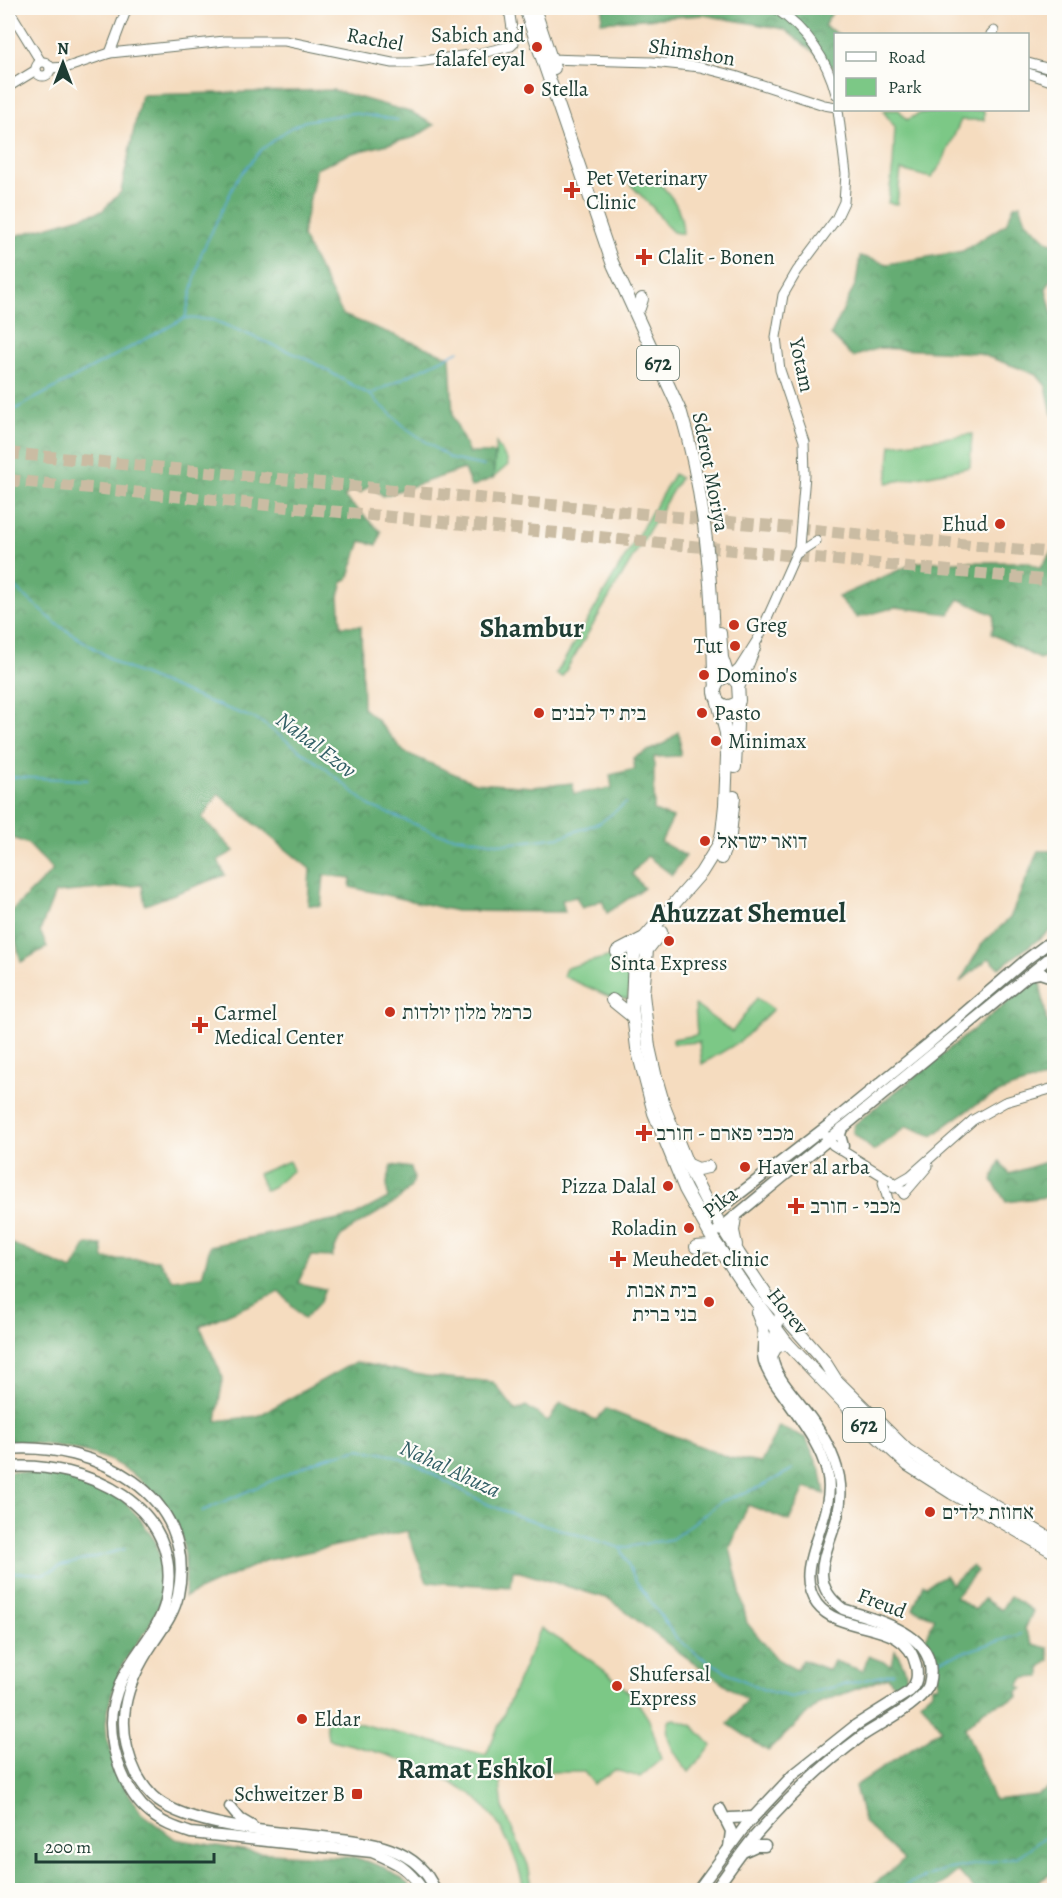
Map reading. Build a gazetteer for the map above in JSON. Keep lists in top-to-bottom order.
{
  "streets": {
    "main road": [
      "672",
      "Sderot Moriya",
      "Pika",
      "Horev",
      "Freud"
    ],
    "street": ["Rachel", "Shimshon", "Yotam"]
  },
  "crossings": [
    ["Shimshon", "Sderot Moriya"],
    ["672", "Yotam"],
    ["672", "Sderot Moriya"],
    ["672", "Horev"],
    ["672", "Freud"],
    ["Yotam", "Sderot Moriya"],
    ["Yotam", "Horev"],
    ["Sderot Moriya", "Horev"],
    ["Pika", "Horev"],
    ["Horev", "Freud"]
  ],
  "districts": ["Shambur", "Ahuzzat Shemuel", "Ramat Eshkol"],
  "water": ["Nahal Ezov", "Nahal Ahuza"],
  "places": {
    "other": [
      "Sabich and falafel eyal",
      "Stella",
      "Ehud",
      "Greg",
      "Tut",
      "Domino's",
      "בית יד לבנים",
      "Pasto",
      "Minimax",
      "דואר ישראל",
      "Sinta Express",
      "כרמל מלון יולדות",
      "Haver al arba",
      "Pizza Dalal",
      "Roladin",
      "בית אבות בני ברית",
      "אחוזת ילדים",
      "Shufersal Express",
      "Eldar"
    ],
    "health": [
      "Pet Veterinary Clinic",
      "Clalit - Bonen",
      "Carmel Medical Center",
      "מכבי פארם - חורב",
      "מכבי - חורב",
      "Meuhedet clinic"
    ],
    "transit": ["Schweitzer B"]
  },
  "legend": ["Road", "Park"],
  "scale_bar": "200 m",
  "north": "top"
}
